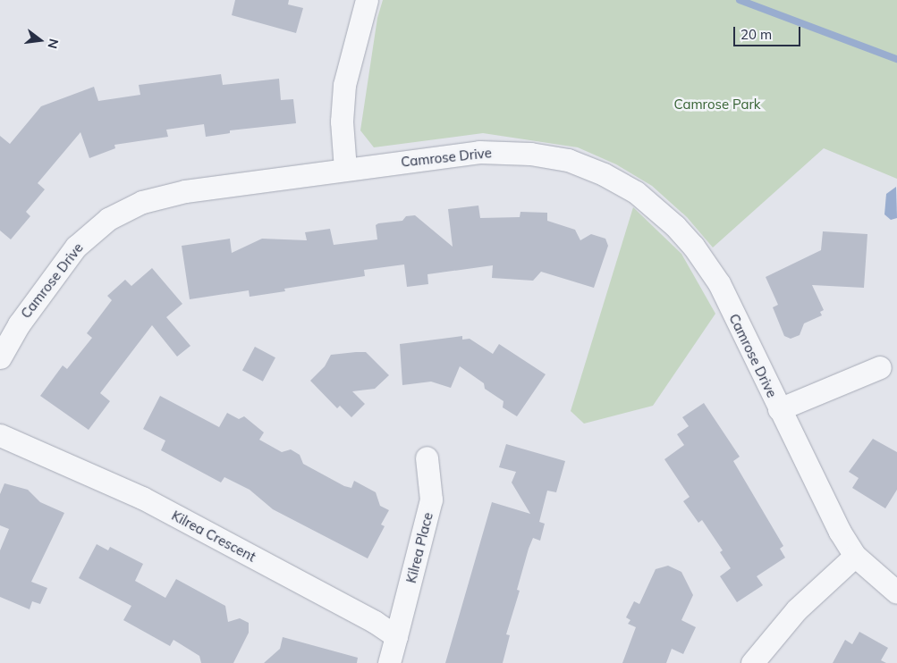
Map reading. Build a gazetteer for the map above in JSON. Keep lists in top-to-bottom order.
{
  "streets": {
    "street": ["Camrose Drive", "Kilrea Crescent", "Kilrea Place"]
  },
  "crossings": [
    ["Kilrea Crescent", "Kilrea Place"]
  ],
  "parks": ["Camrose Park"],
  "scale_bar": "20 m",
  "north": "right"
}
